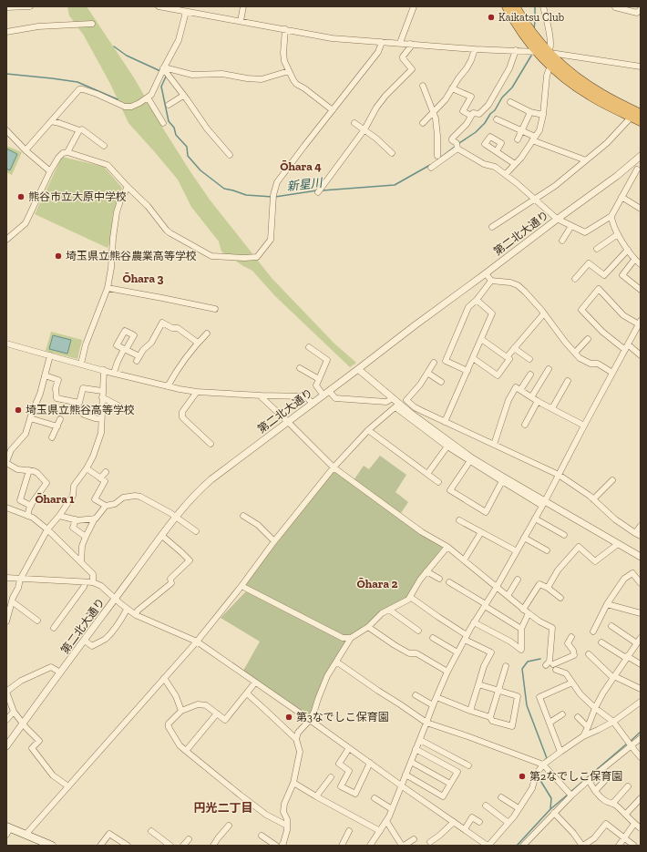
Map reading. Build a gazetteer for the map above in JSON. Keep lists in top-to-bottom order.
{
  "streets": {
    "street": ["第二北大通り"]
  },
  "districts": [
    "Ōhara 4",
    "Ōhara 3",
    "Ōhara 1",
    "Ōhara 2",
    "円光二丁目"
  ],
  "water": ["新星川"],
  "places": [
    "Kaikatsu Club",
    "熊谷市立大原中学校",
    "埼玉県立熊谷農業高等学校",
    "埼玉県立熊谷高等学校",
    "第3なでしこ保育園",
    "第2なでしこ保育園"
  ]
}
